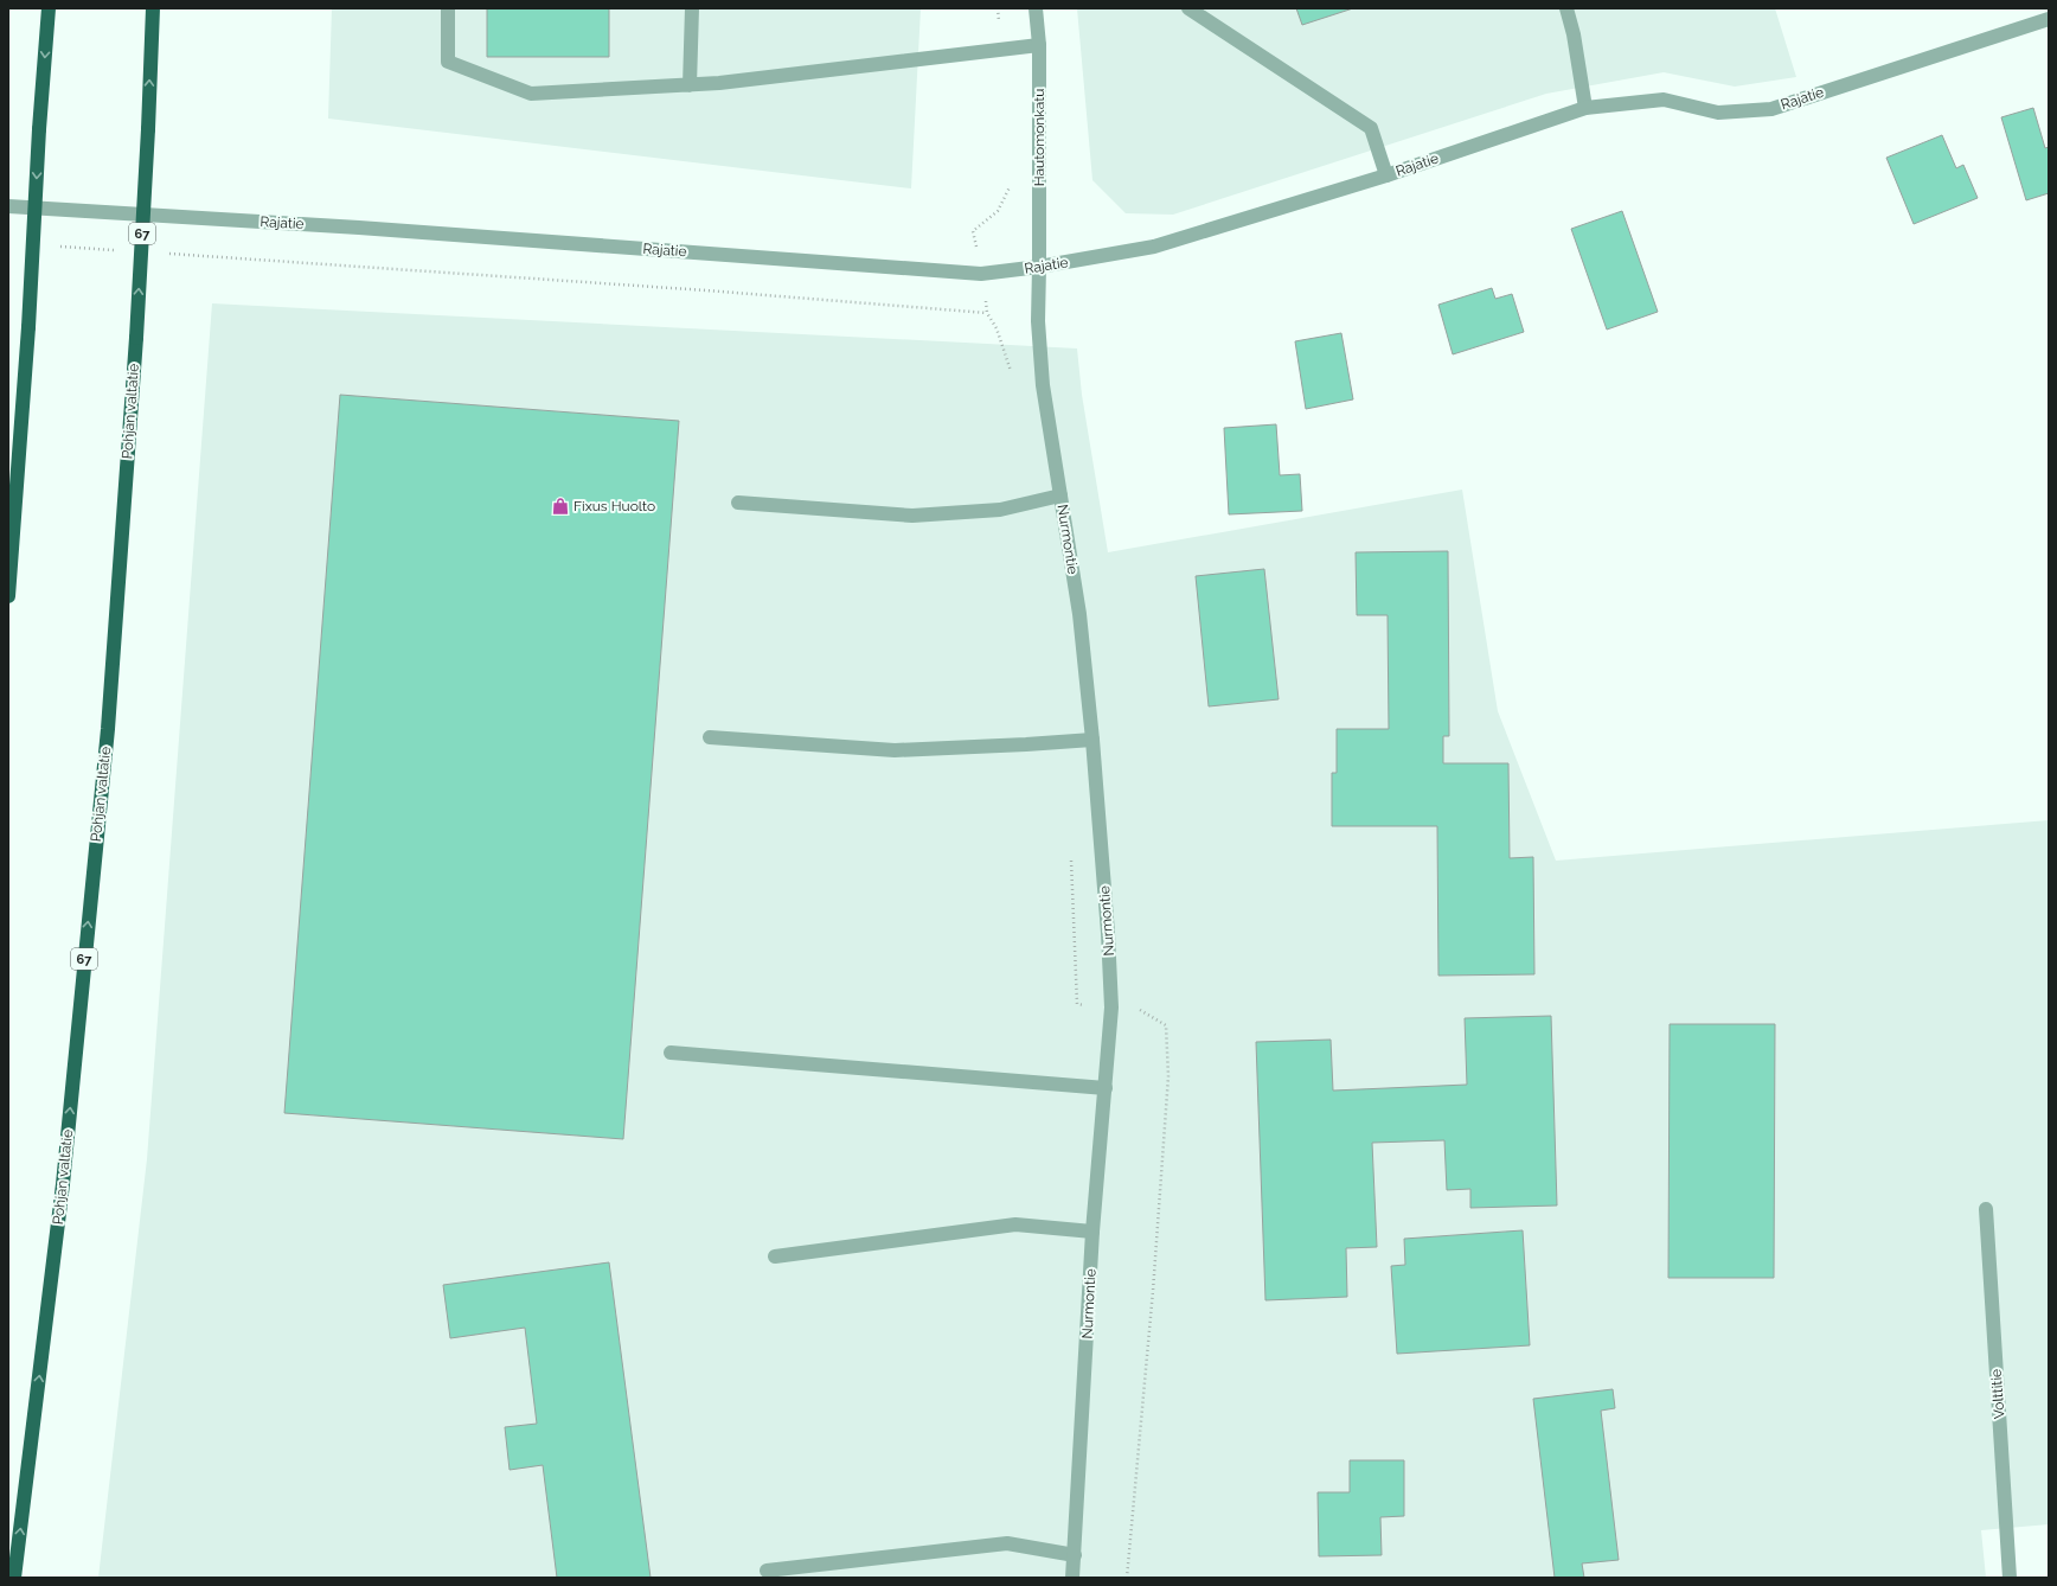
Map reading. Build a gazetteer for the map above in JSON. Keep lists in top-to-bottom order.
{
  "streets": {
    "highway": ["67", "Pohjan valtatie"],
    "street": [
      "Rajatie",
      "Hautomonkatu",
      "Nurmontie",
      "Volttitie"
    ]
  },
  "crossings": [
    ["Rajatie", "Hautomonkatu"],
    ["Rajatie", "Nurmontie"],
    ["Hautomonkatu", "Nurmontie"]
  ],
  "places": {
    "shop": ["Fixus Huolto"]
  }
}
